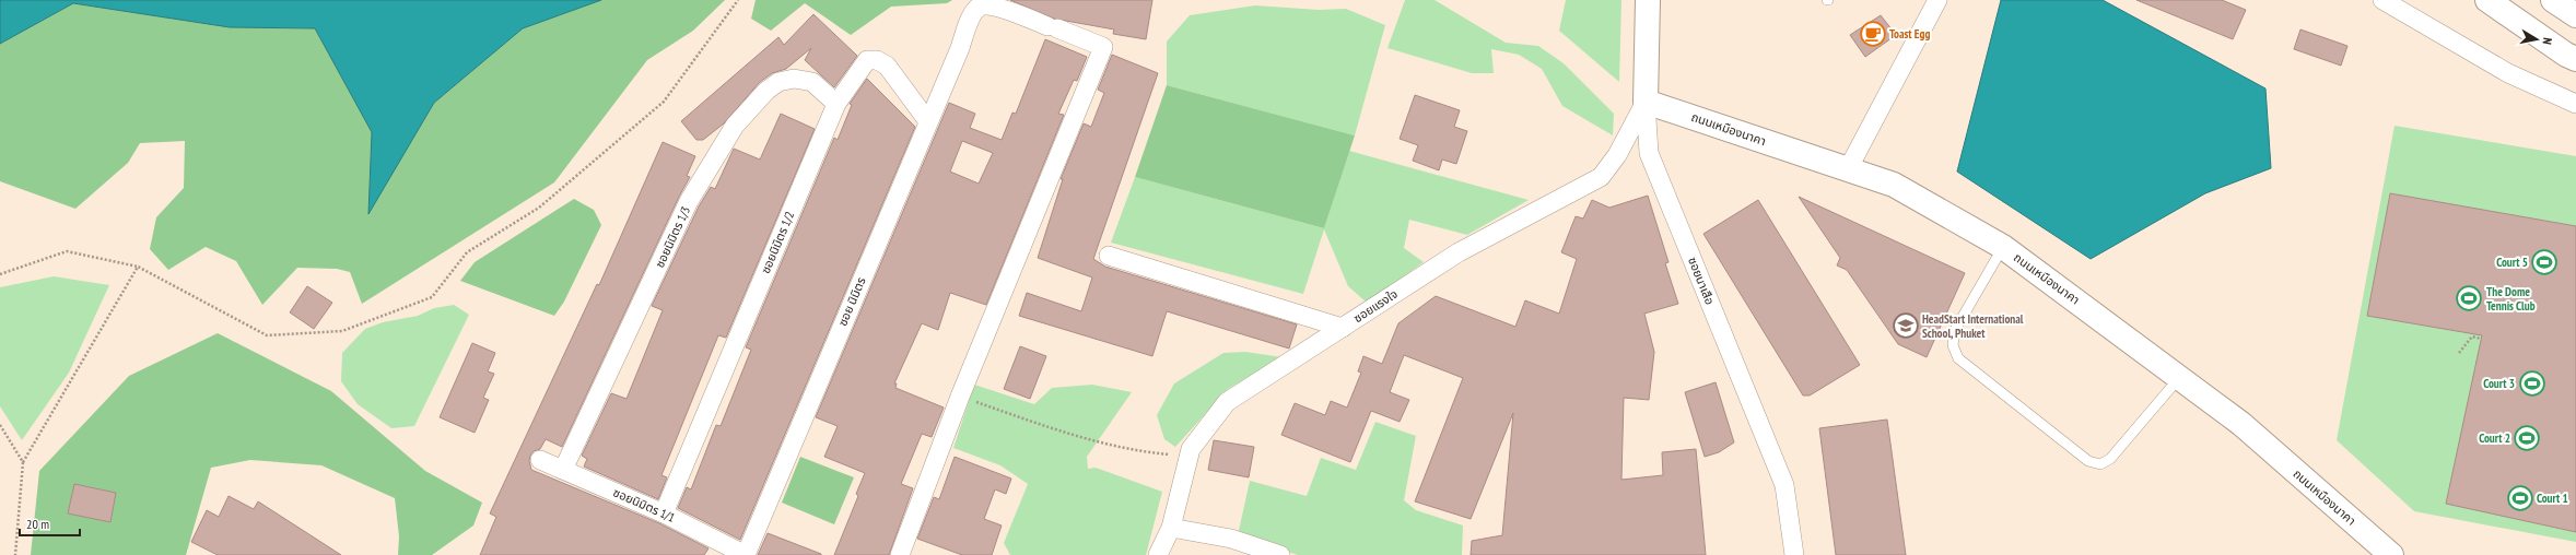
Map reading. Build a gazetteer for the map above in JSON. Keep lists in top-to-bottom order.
{
  "streets": {
    "street": [
      "ถนนเหมืองนาคา",
      "ซอยนิมิตร 1/3",
      "ซอยนิมิตร 1/2",
      "ซอยนาเสือ",
      "ซอย นิมิตร",
      "ซอยแรงใจ",
      "ซอยนิมิตร 1/1"
    ]
  },
  "crossings": [
    ["ถนนเหมืองนาคา", "ซอยนาเสือ"],
    ["ถนนเหมืองนาคา", "ซอยแรงใจ"],
    ["ซอยนิมิตร 1/3", "ซอยนิมิตร 1/2"],
    ["ซอยนิมิตร 1/3", "ซอยนิมิตร 1/1"],
    ["ซอยนิมิตร 1/2", "ซอย นิมิตร"],
    ["ซอยนิมิตร 1/2", "ซอยนิมิตร 1/1"],
    ["ซอยนาเสือ", "ซอยแรงใจ"],
    ["ซอย นิมิตร", "ซอยนิมิตร 1/1"]
  ],
  "places": {
    "cafe": ["Toast Egg"],
    "sports": [
      "Court 5",
      "The Dome Tennis Club",
      "Court 3",
      "Court 2",
      "Court 1"
    ],
    "school or university": ["HeadStart International School, Phuket"]
  },
  "scale_bar": "20 m",
  "north": "right"
}
